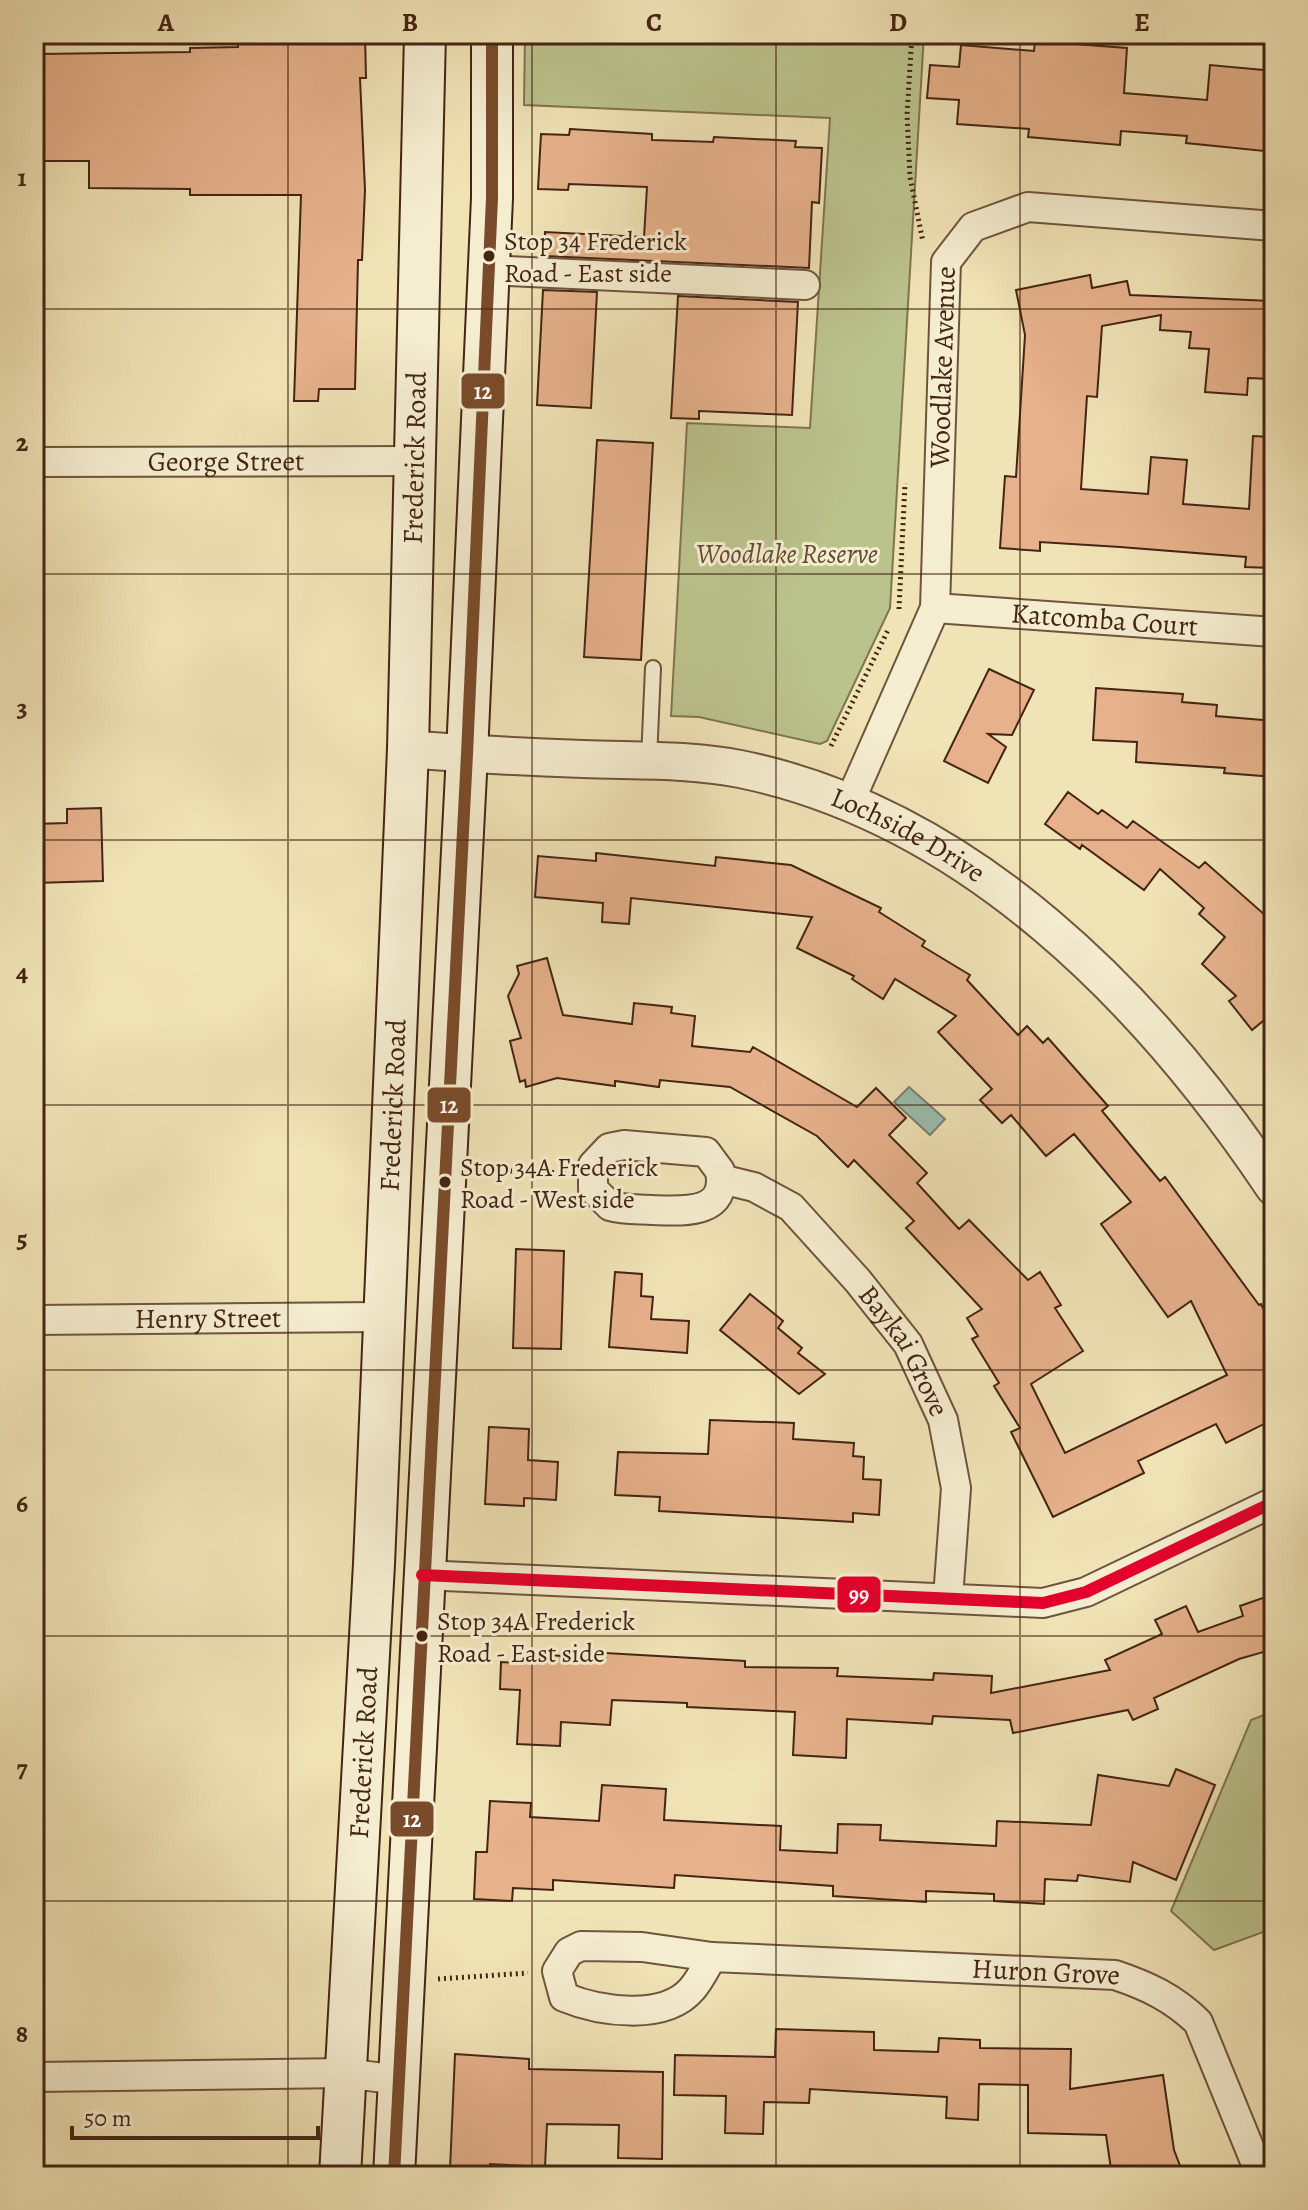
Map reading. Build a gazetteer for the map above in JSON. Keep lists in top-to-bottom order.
{
  "streets": {
    "main road": ["Frederick Road"],
    "street": [
      "Woodlake Avenue",
      "George Street",
      "Katcomba Court",
      "Lochside Drive",
      "Henry Street",
      "Baykai Grove",
      "Huron Grove"
    ]
  },
  "crossings": [
    ["Woodlake Avenue", "Katcomba Court"],
    ["Woodlake Avenue", "Lochside Drive"],
    ["Frederick Road", "George Street"],
    ["Frederick Road", "Lochside Drive"],
    ["Frederick Road", "Henry Street"]
  ],
  "parks": ["Woodlake Reserve"],
  "places": ["Stop 34 Frederick Road - East side", "Stop 34A Frederick Road - West side", "Stop 34A Frederick Road - East side"],
  "lines": ["transit line 12", "transit line 99"],
  "scale_bar": "50 m",
  "grid": {
    "columns": [
      "A",
      "B",
      "C",
      "D",
      "E"
    ],
    "rows": [
      "1",
      "2",
      "3",
      "4",
      "5",
      "6",
      "7",
      "8"
    ]
  }
}
